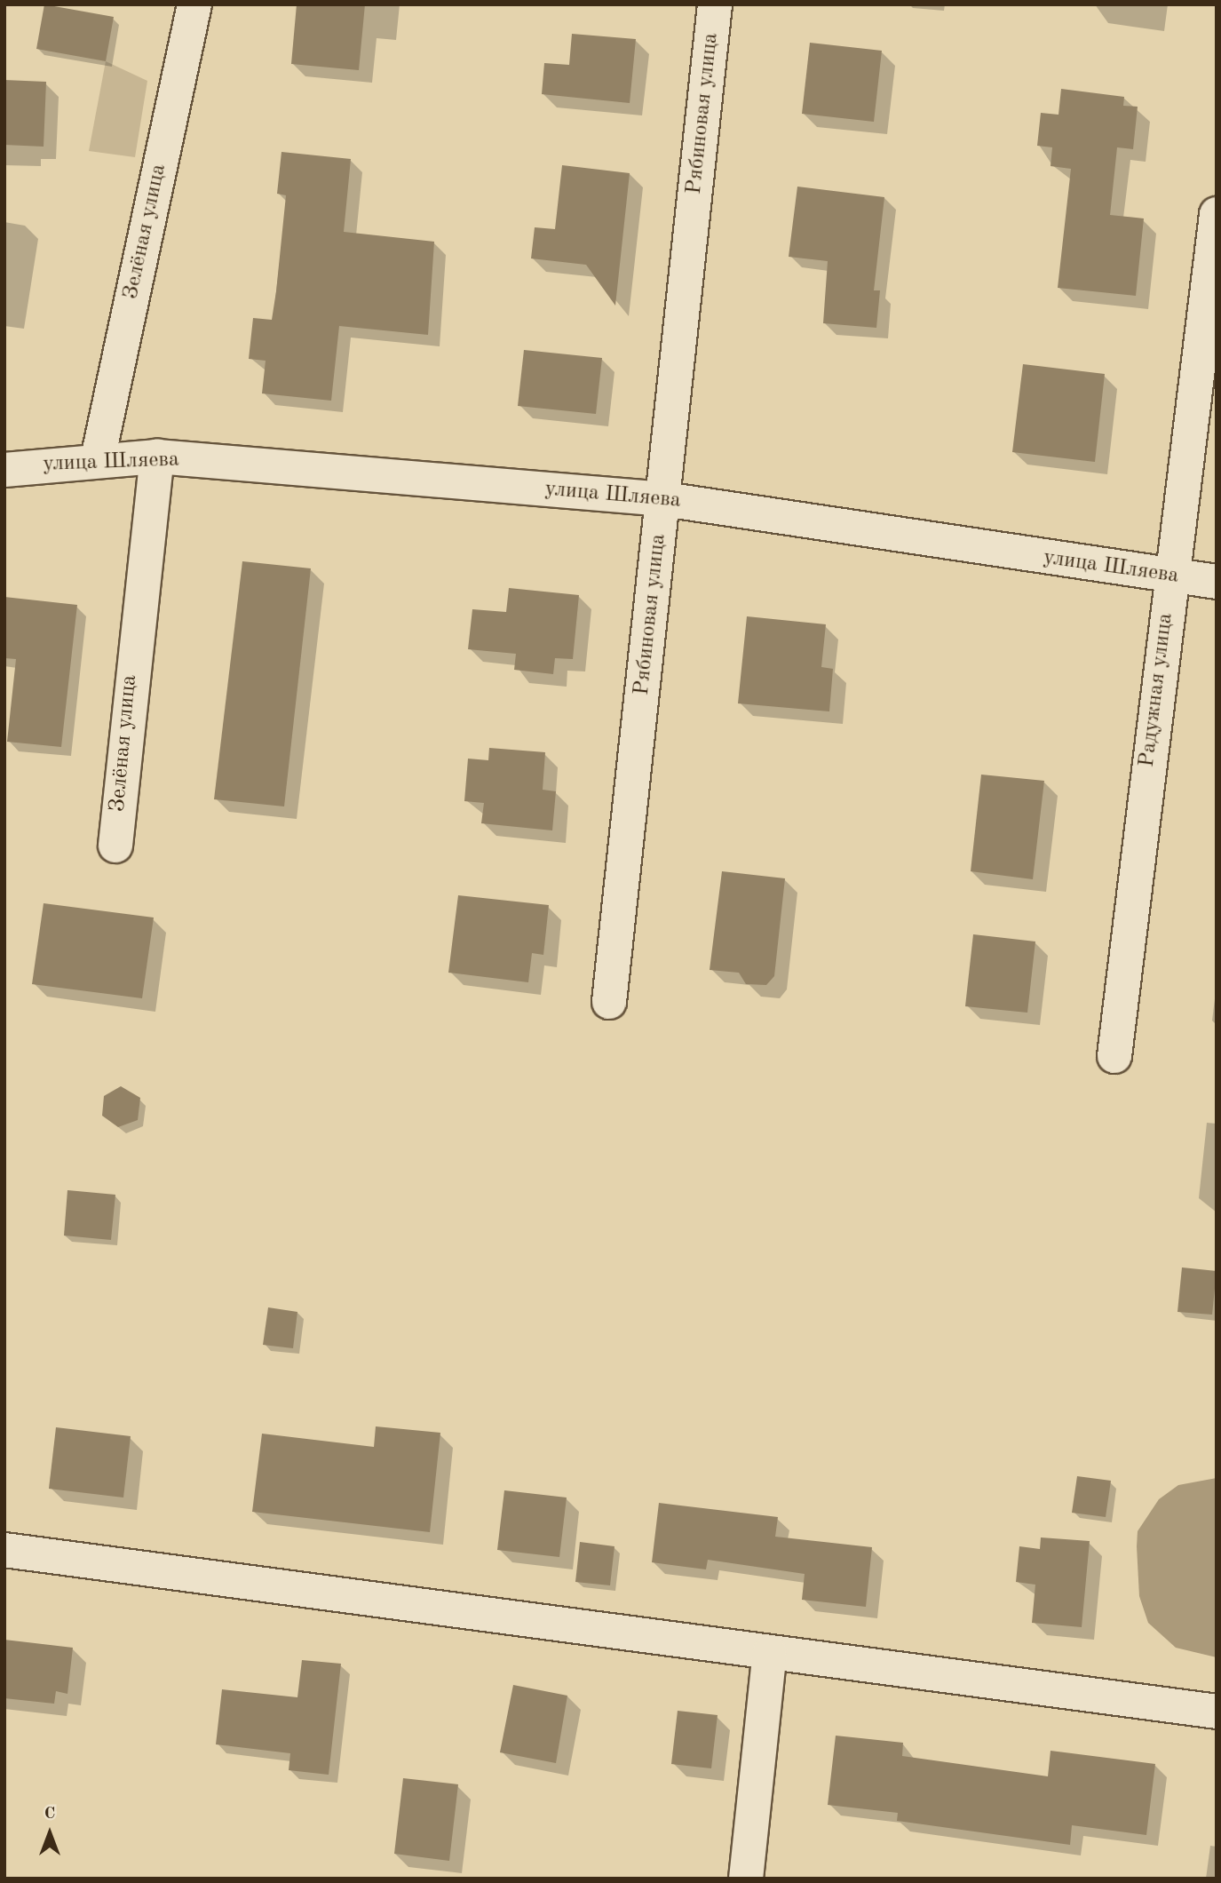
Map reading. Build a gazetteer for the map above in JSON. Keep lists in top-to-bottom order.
{
  "streets": {
    "street": [
      "Рябиновая улица",
      "Зелёная улица",
      "улица Шляева",
      "Радужная улица"
    ]
  },
  "crossings": [
    ["Рябиновая улица", "улица Шляева"],
    ["Зелёная улица", "улица Шляева"],
    ["улица Шляева", "Радужная улица"]
  ],
  "north": "top"
}
